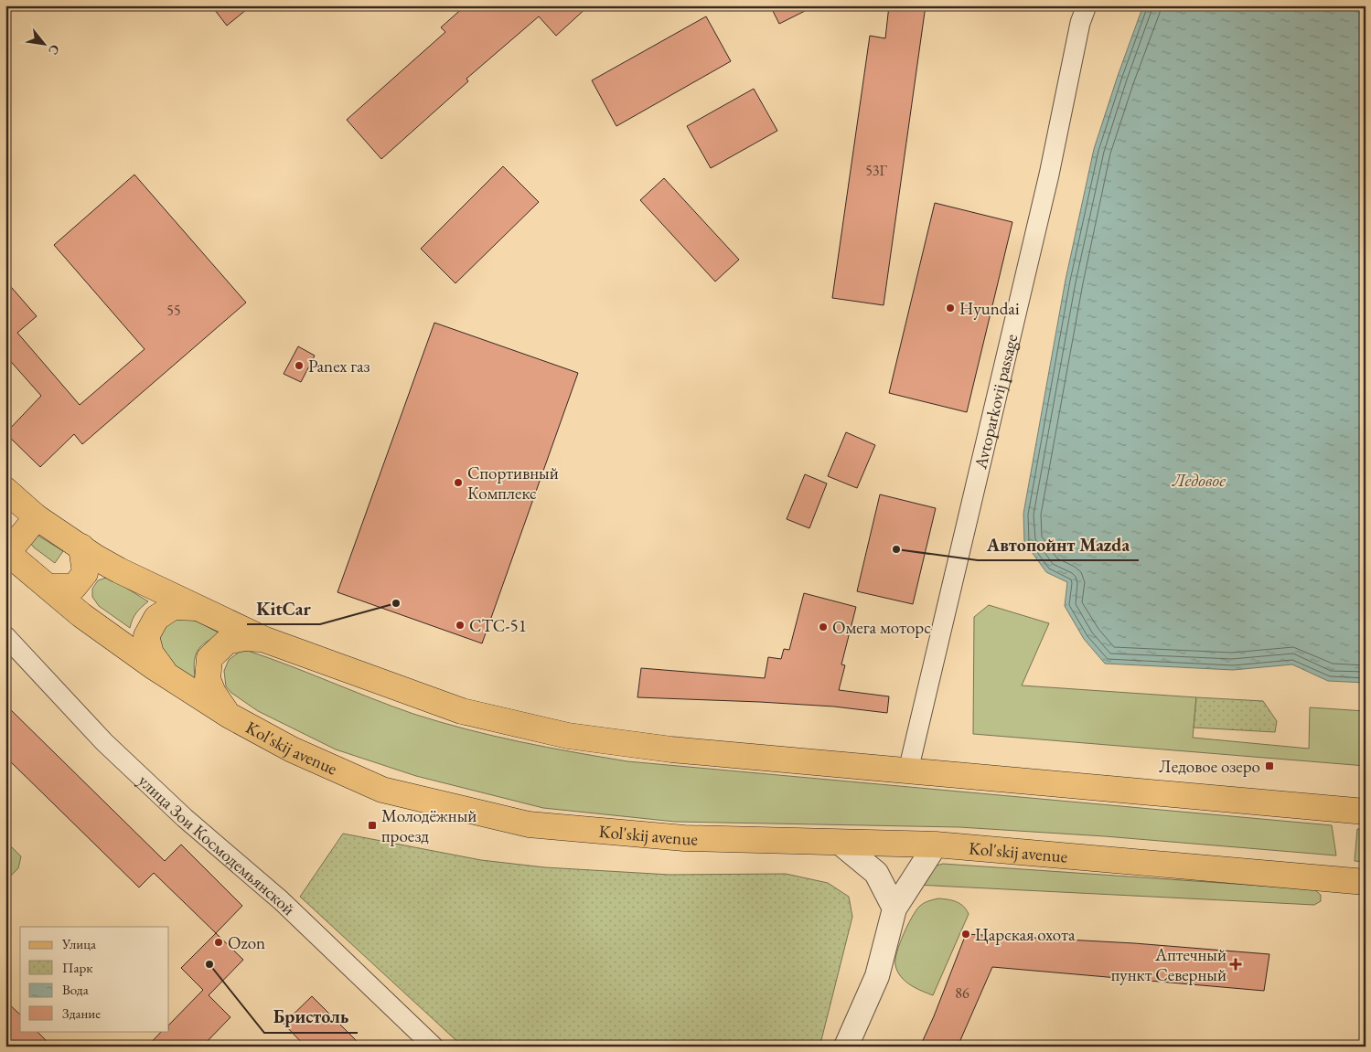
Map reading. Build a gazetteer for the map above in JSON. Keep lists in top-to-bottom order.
{
  "streets": {
    "main road": ["Kol'skij avenue"],
    "street": ["Avtoparkovij passage", "улица Зои Космодемьянской"]
  },
  "water": ["Ледовое"],
  "places": {
    "other": [
      "Hyundai",
      "Panex газ",
      "Спортивный Комплекс",
      "Автопойнт Mazda",
      "KitCar",
      "СТС-51",
      "Омега моторс",
      "Царская охота",
      "Ozon",
      "Бристоль"
    ],
    "transit": ["Ледовое озеро", "Молодёжный проезд"],
    "health": ["Аптечный пункт Северный"]
  },
  "house_numbers": ["53Г", "55", "86"],
  "legend": [
    "Улица",
    "Парк",
    "Вода",
    "Здание"
  ],
  "north": "bottom right"
}
